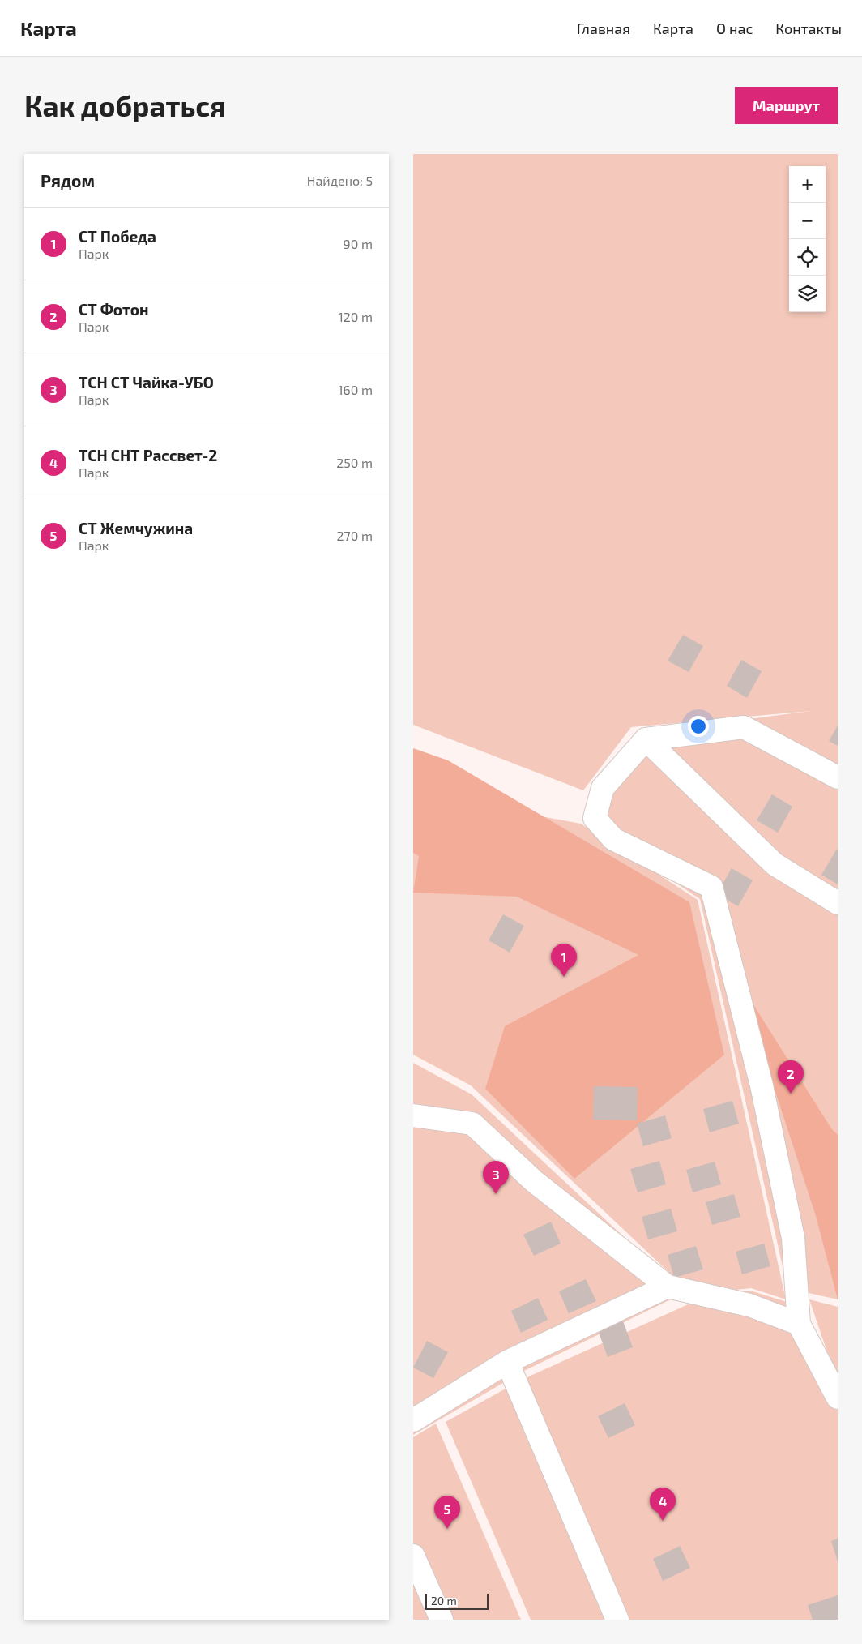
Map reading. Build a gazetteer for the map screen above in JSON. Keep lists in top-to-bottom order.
{
  "scale_bar": "20 m",
  "page": {
    "header": "Карта",
    "nav": [
      "Главная",
      "Карта",
      "О нас",
      "Контакты"
    ],
    "buttons": "Маршрут",
    "title": "Как добраться",
    "heading": ["Рядом", "Найдено: 5"],
    "map_buttons": ["+", "−"],
    "list": [
      {
        "mark": "1",
        "name": "СТ Победа",
        "note": "Парк",
        "value": "90 m"
      },
      {
        "mark": "2",
        "name": "СТ Фотон",
        "note": "Парк",
        "value": "120 m"
      },
      {
        "mark": "3",
        "name": "ТСН СТ Чайка-УБО",
        "note": "Парк",
        "value": "160 m"
      },
      {
        "mark": "4",
        "name": "ТСН СНТ Рассвет-2",
        "note": "Парк",
        "value": "250 m"
      },
      {
        "mark": "5",
        "name": "СТ Жемчужина",
        "note": "Парк",
        "value": "270 m"
      }
    ],
    "pins": [
      "1",
      "2",
      "3",
      "4",
      "5"
    ],
    "scale": "20 m"
  }
}
